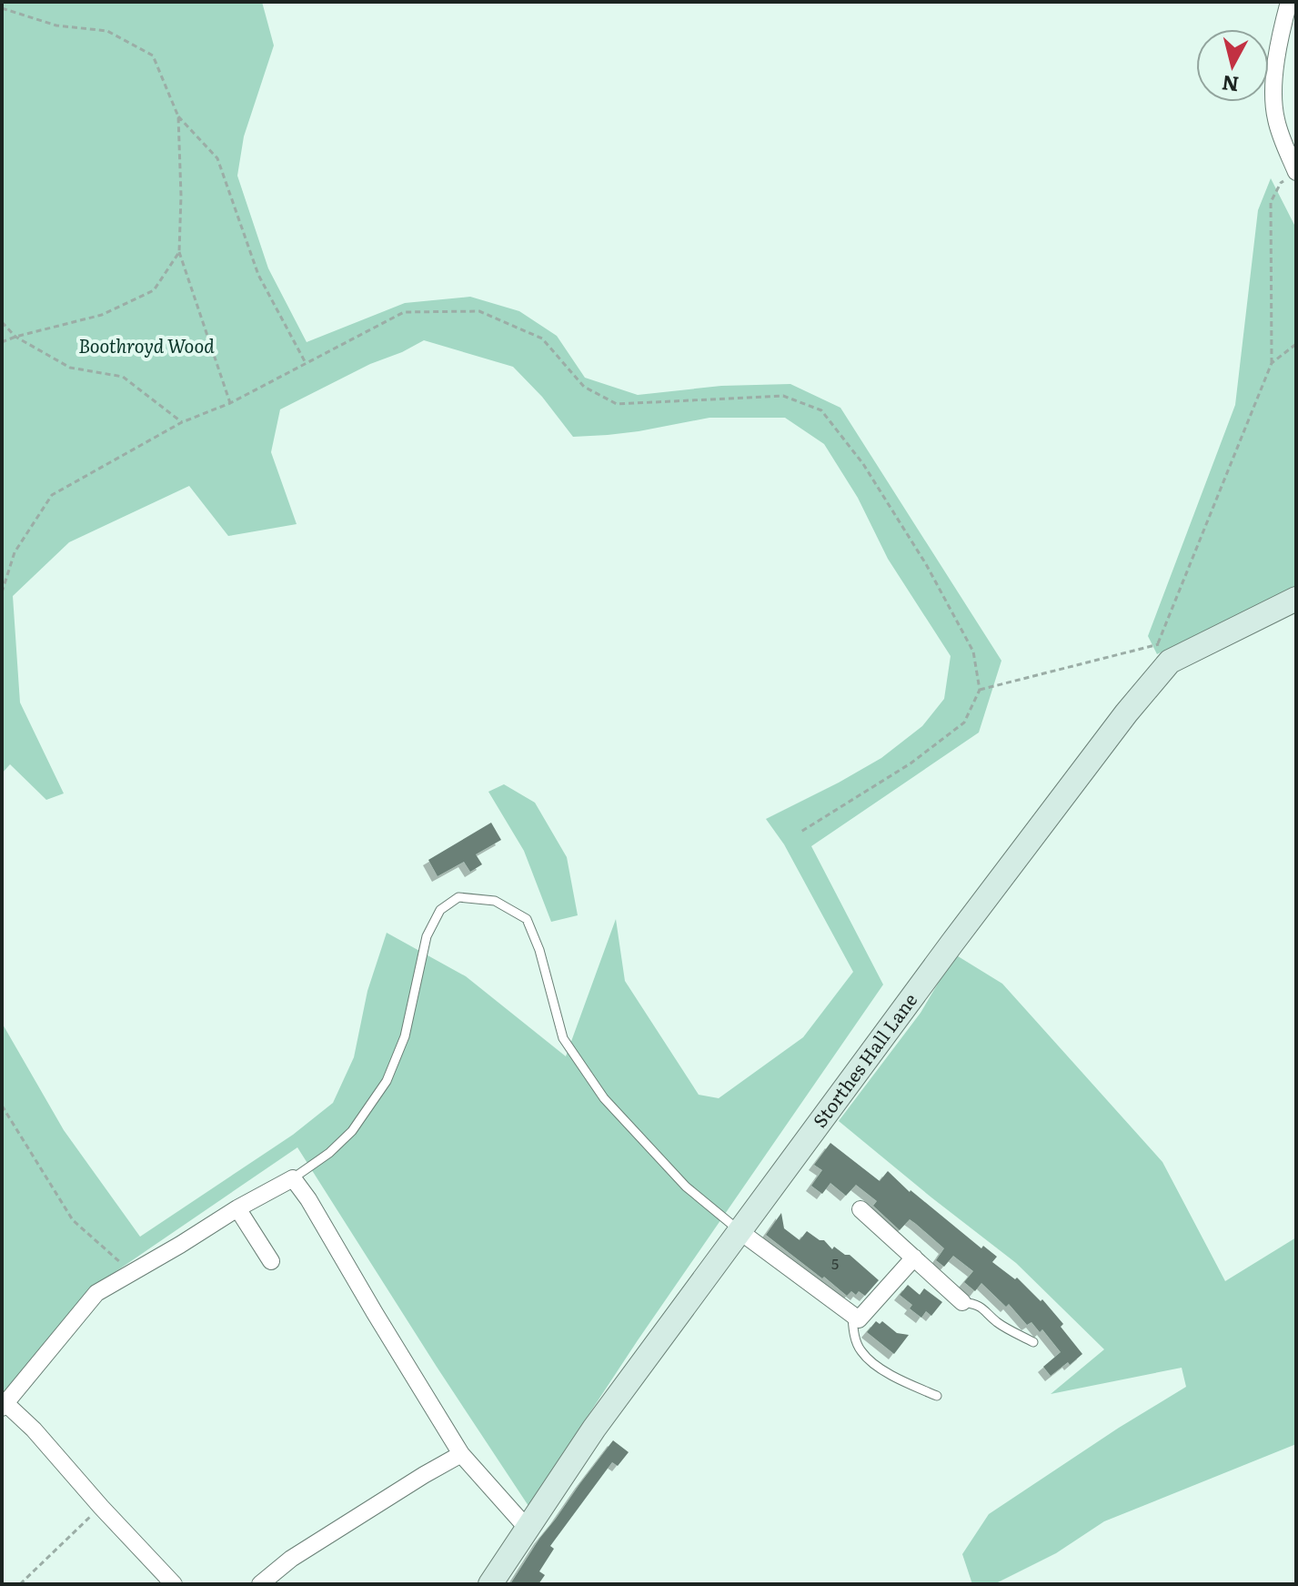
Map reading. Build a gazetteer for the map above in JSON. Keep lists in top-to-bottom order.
{
  "streets": {
    "street": ["Storthes Hall Lane"]
  },
  "parks": ["Boothroyd Wood"],
  "house_numbers": ["5"],
  "north": "bottom"
}
